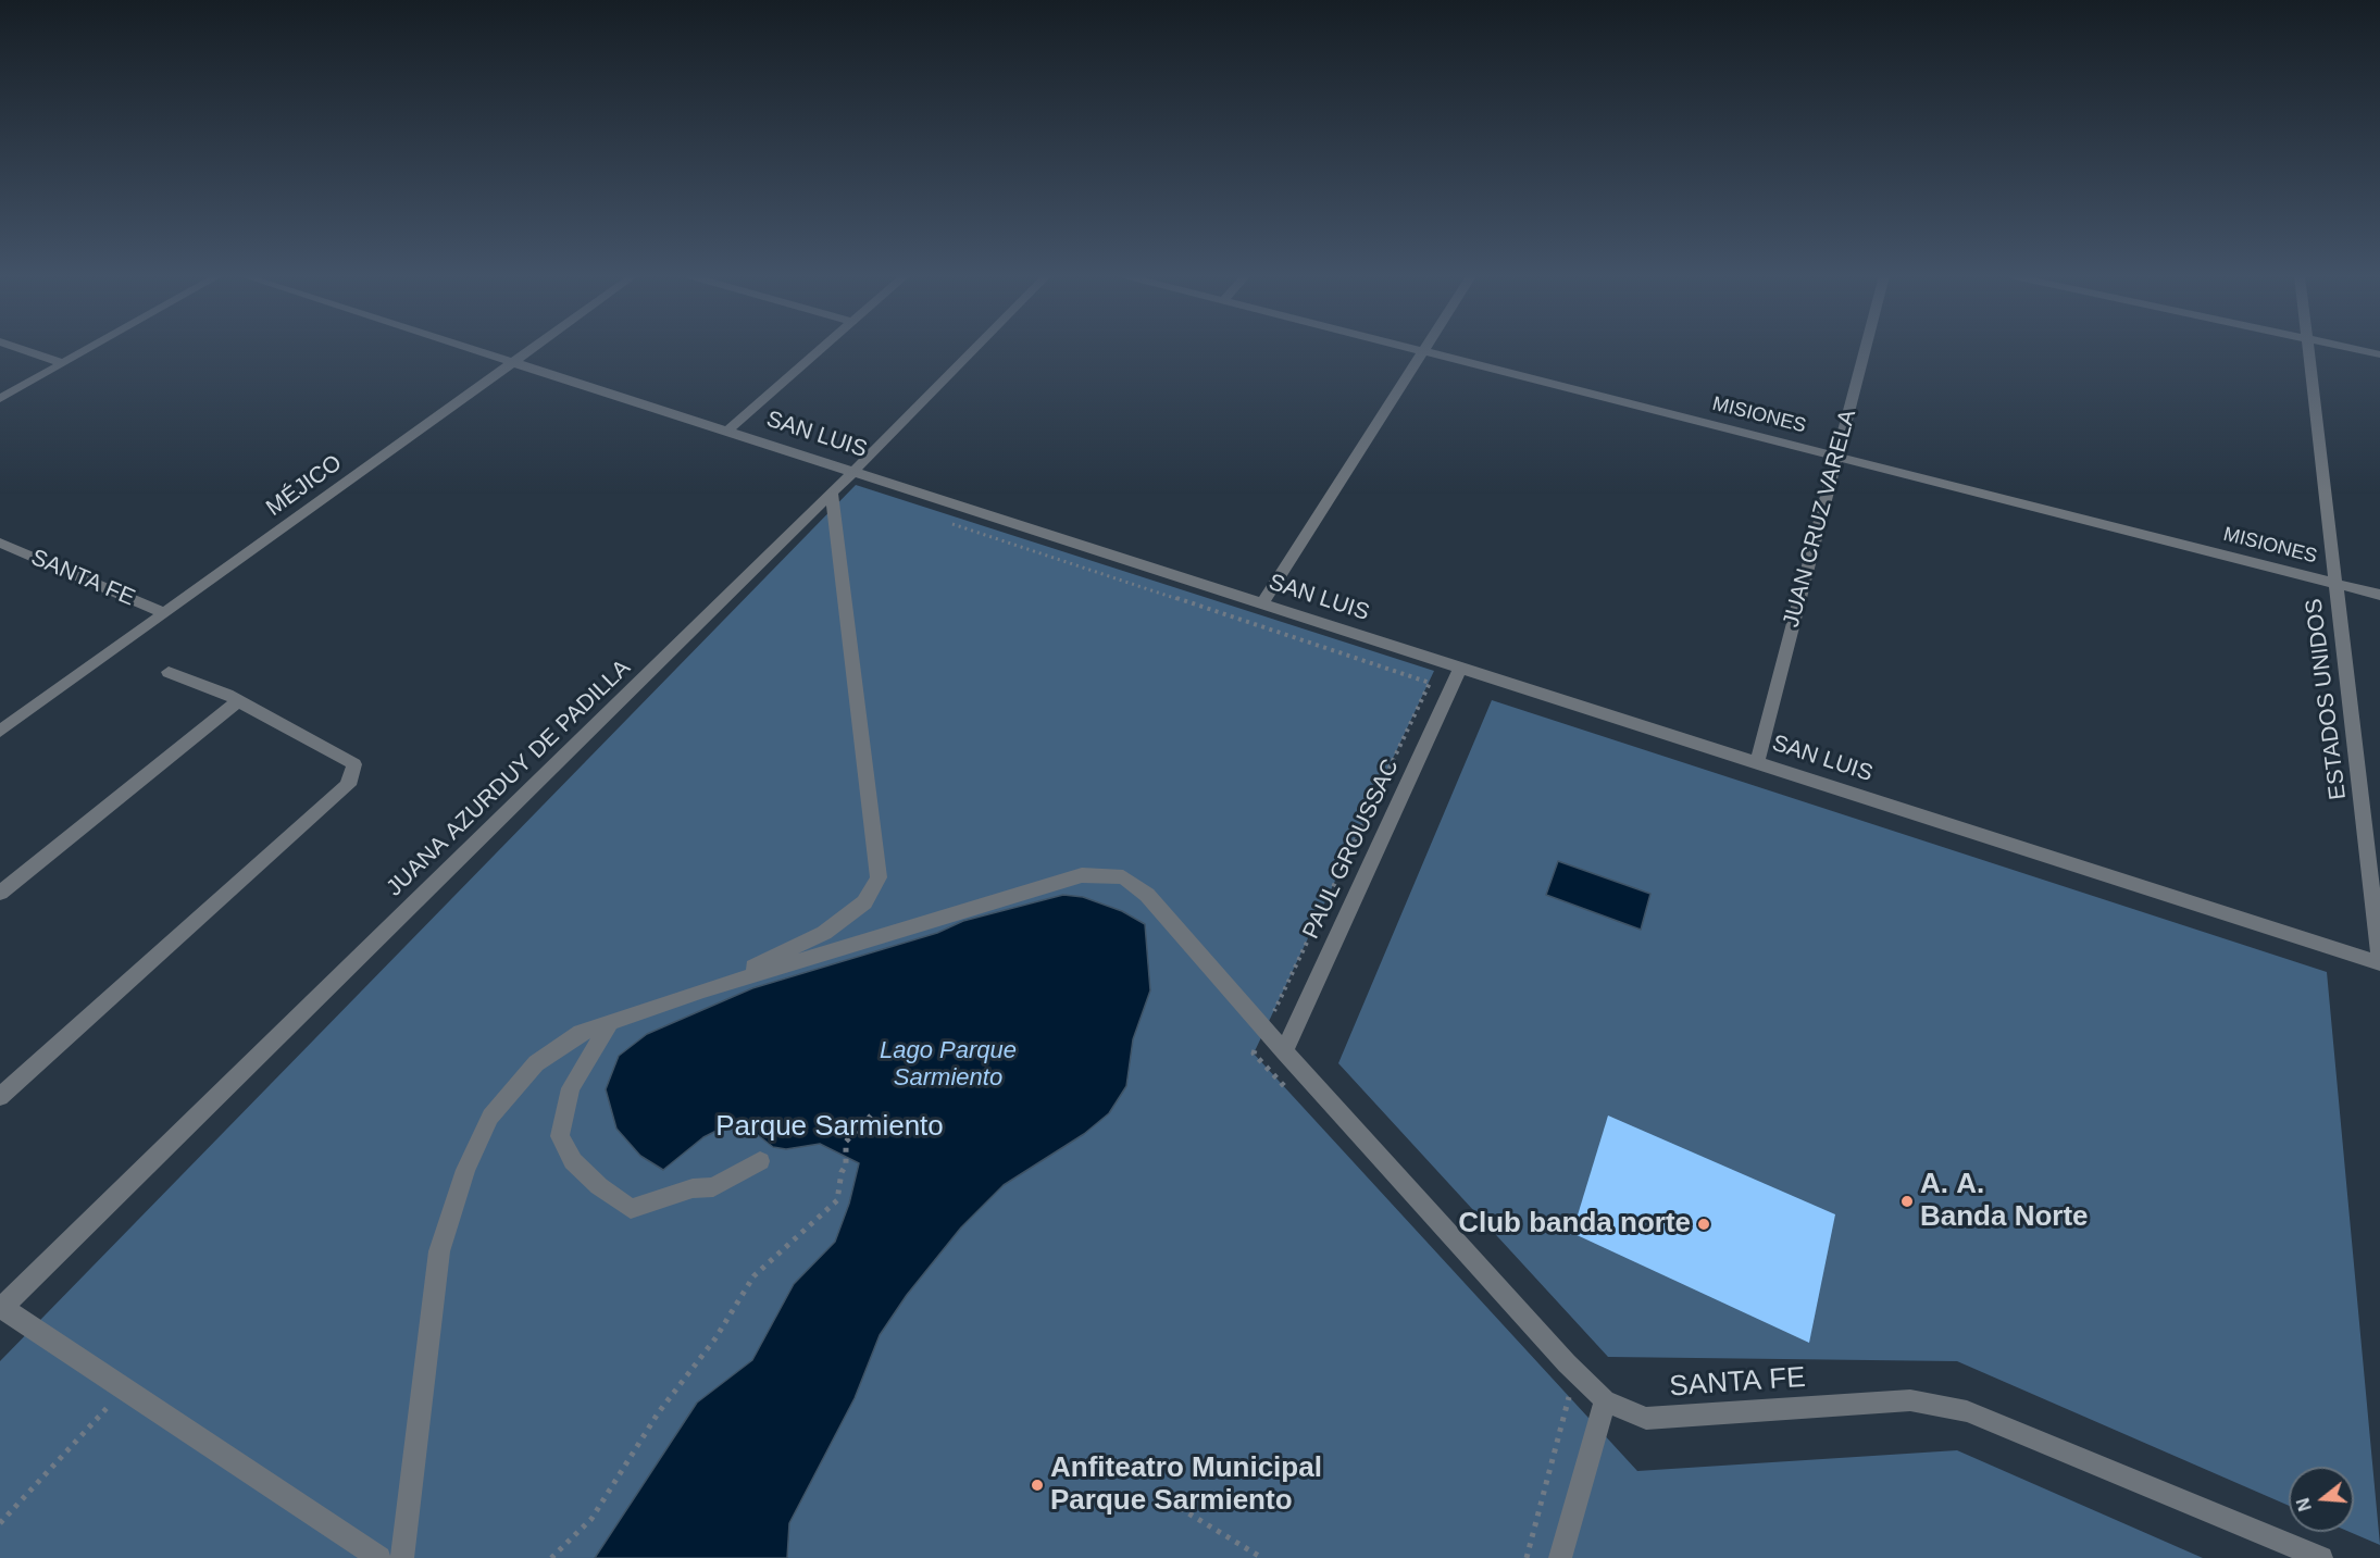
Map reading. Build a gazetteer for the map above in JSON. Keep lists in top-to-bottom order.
{
  "streets": {
    "street": [
      "MISIONES",
      "SAN LUIS",
      "MÉJICO",
      "JUAN CRUZ VARELA",
      "SANTA FE",
      "ESTADOS UNIDOS",
      "JUANA AZURDUY DE PADILLA",
      "PAUL GROUSSAC"
    ]
  },
  "crossings": [
    ["MISIONES", "JUAN CRUZ VARELA"],
    ["MISIONES", "ESTADOS UNIDOS"],
    ["SAN LUIS", "MÉJICO"],
    ["SAN LUIS", "JUAN CRUZ VARELA"],
    ["SAN LUIS", "ESTADOS UNIDOS"],
    ["SAN LUIS", "JUANA AZURDUY DE PADILLA"],
    ["SAN LUIS", "PAUL GROUSSAC"],
    ["MÉJICO", "SANTA FE"],
    ["SANTA FE", "PAUL GROUSSAC"]
  ],
  "water": ["Lago Parque Sarmiento"],
  "parks": ["Parque Sarmiento"],
  "places": ["A. A. Banda Norte", "Club banda norte", "Anfiteatro Municipal Parque Sarmiento"],
  "north": "left"
}
